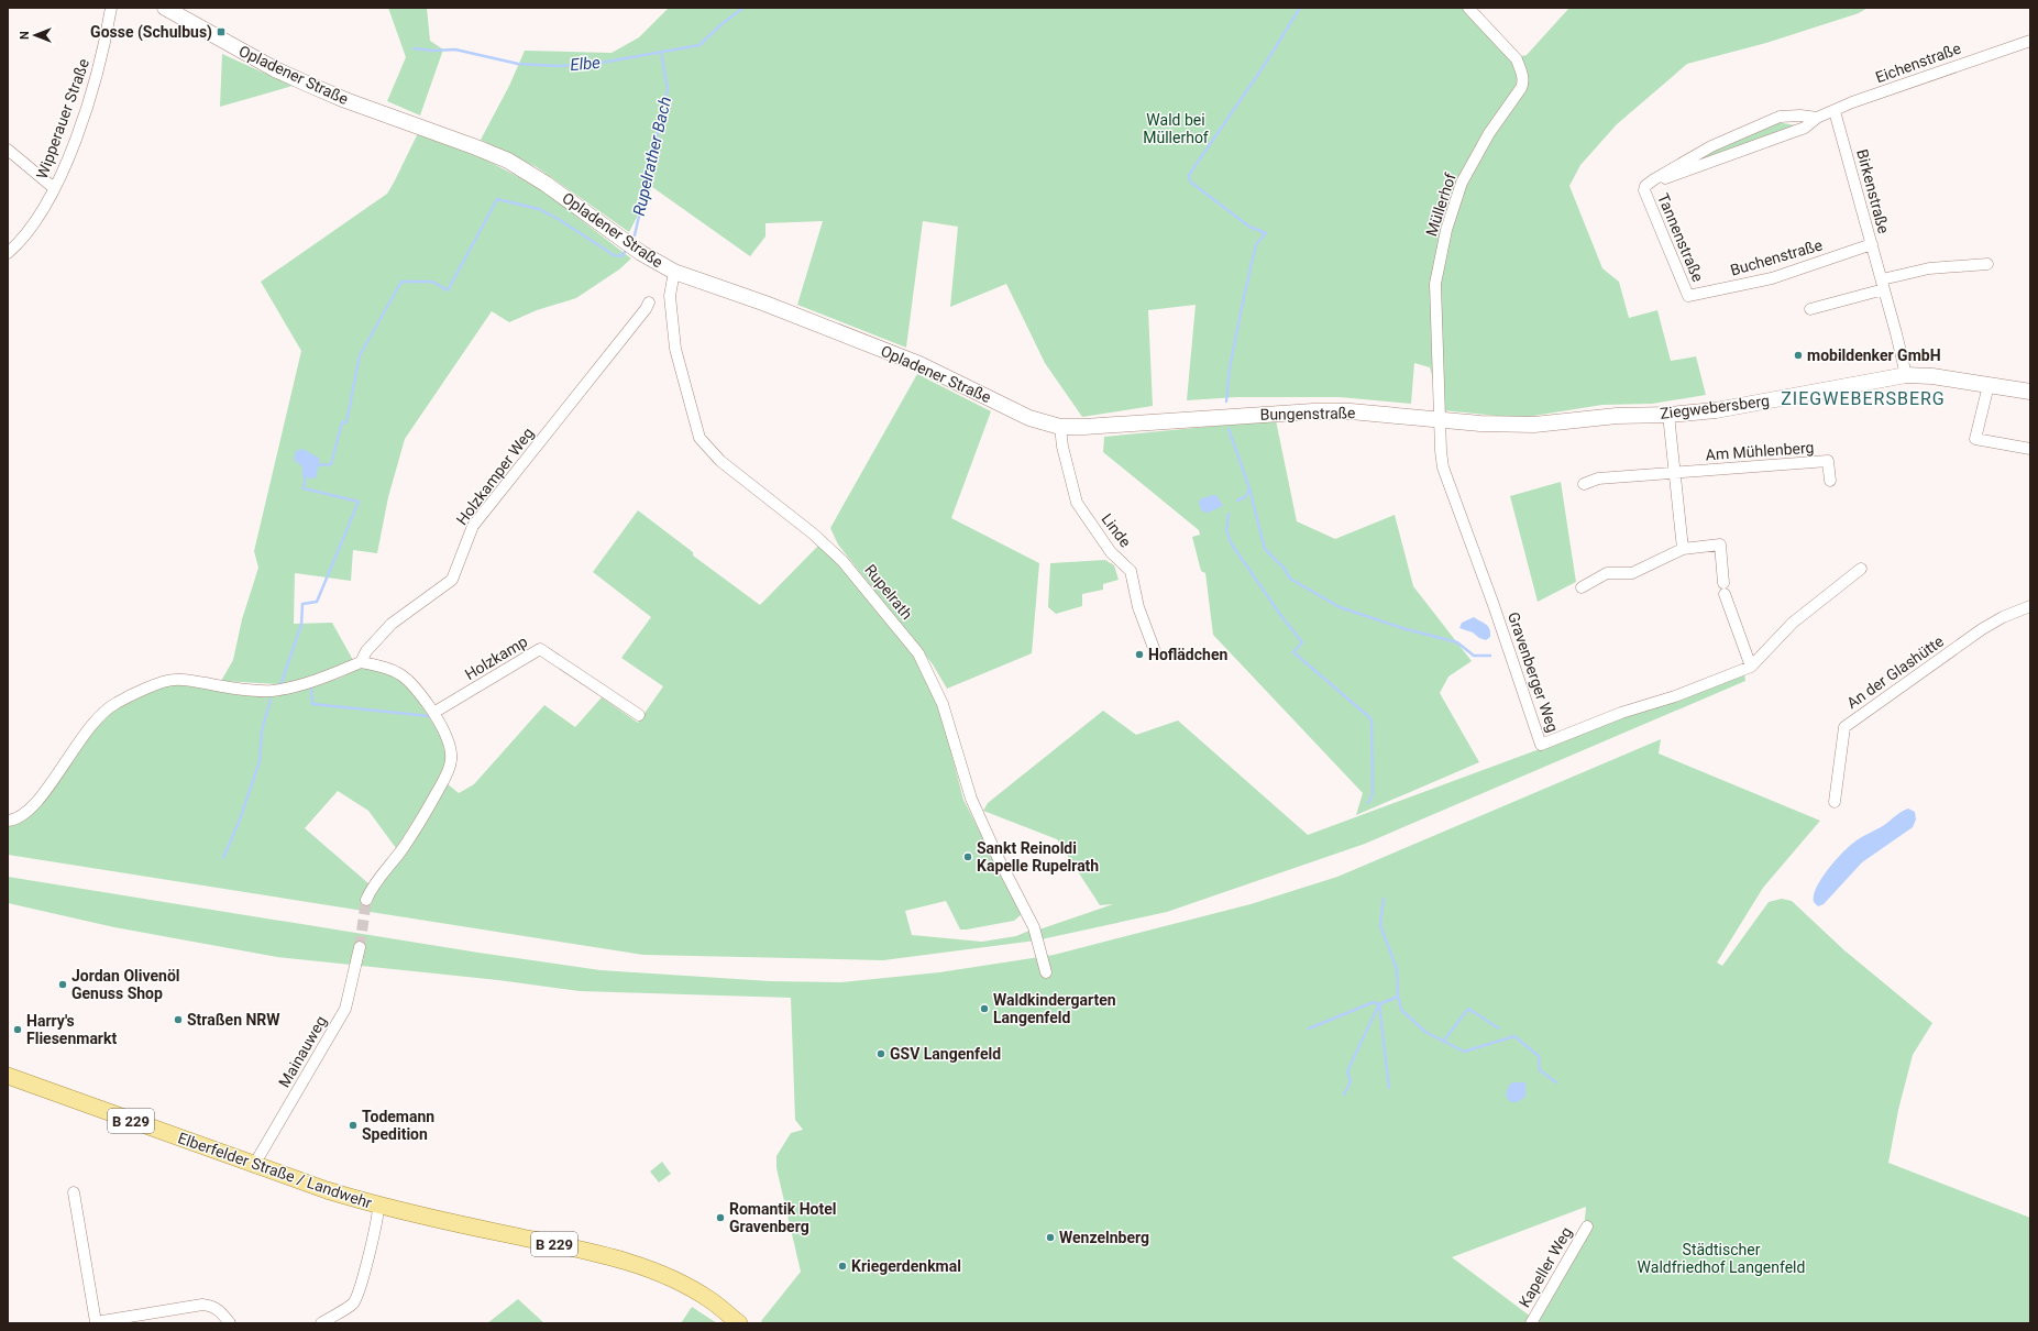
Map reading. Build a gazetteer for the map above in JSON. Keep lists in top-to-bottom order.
{
  "streets": {
    "main road": [
      "Opladener Straße",
      "Ziegwebersberg",
      "Bungenstraße",
      "B 229",
      "Elberfelder Straße / Landwehr"
    ],
    "street": [
      "Eichenstraße",
      "Wipperauer Straße",
      "Birkenstraße",
      "Müllerhof",
      "Tannenstraße",
      "Buchenstraße",
      "Am Mühlenberg",
      "Holzkamper Weg",
      "Linde",
      "Rupelrath",
      "Holzkamp",
      "Gravenberger Weg",
      "An der Glashütte",
      "Mainauweg",
      "Kapeller Weg"
    ]
  },
  "crossings": [
    ["Eichenstraße", "Birkenstraße"],
    ["Eichenstraße", "Tannenstraße"],
    ["Opladener Straße", "Bungenstraße"],
    ["Opladener Straße", "Linde"],
    ["Opladener Straße", "Rupelrath"],
    ["Birkenstraße", "Buchenstraße"],
    ["Birkenstraße", "Ziegwebersberg"],
    ["Müllerhof", "Ziegwebersberg"],
    ["Müllerhof", "Bungenstraße"],
    ["Müllerhof", "Gravenberger Weg"],
    ["Tannenstraße", "Buchenstraße"],
    ["Ziegwebersberg", "Bungenstraße"],
    ["Ziegwebersberg", "Gravenberger Weg"],
    ["Bungenstraße", "Gravenberger Weg"],
    ["Mainauweg", "Elberfelder Straße / Landwehr"]
  ],
  "districts": ["ZIEGWEBERSBERG"],
  "water": ["Elbe", "Rupelrather Bach"],
  "parks": ["Wald bei Müllerhof", "Städtischer Waldfriedhof Langenfeld"],
  "places": {
    "transit": ["Gosse (Schulbus)"],
    "other": [
      "mobildenker GmbH",
      "Hoflädchen",
      "Sankt Reinoldi Kapelle Rupelrath",
      "Jordan Olivenöl Genuss Shop",
      "Waldkindergarten Langenfeld",
      "Straßen NRW",
      "Harry's Fliesenmarkt",
      "GSV Langenfeld",
      "Todemann Spedition",
      "Romantik Hotel Gravenberg",
      "Wenzelnberg",
      "Kriegerdenkmal"
    ]
  },
  "north": "left"
}
